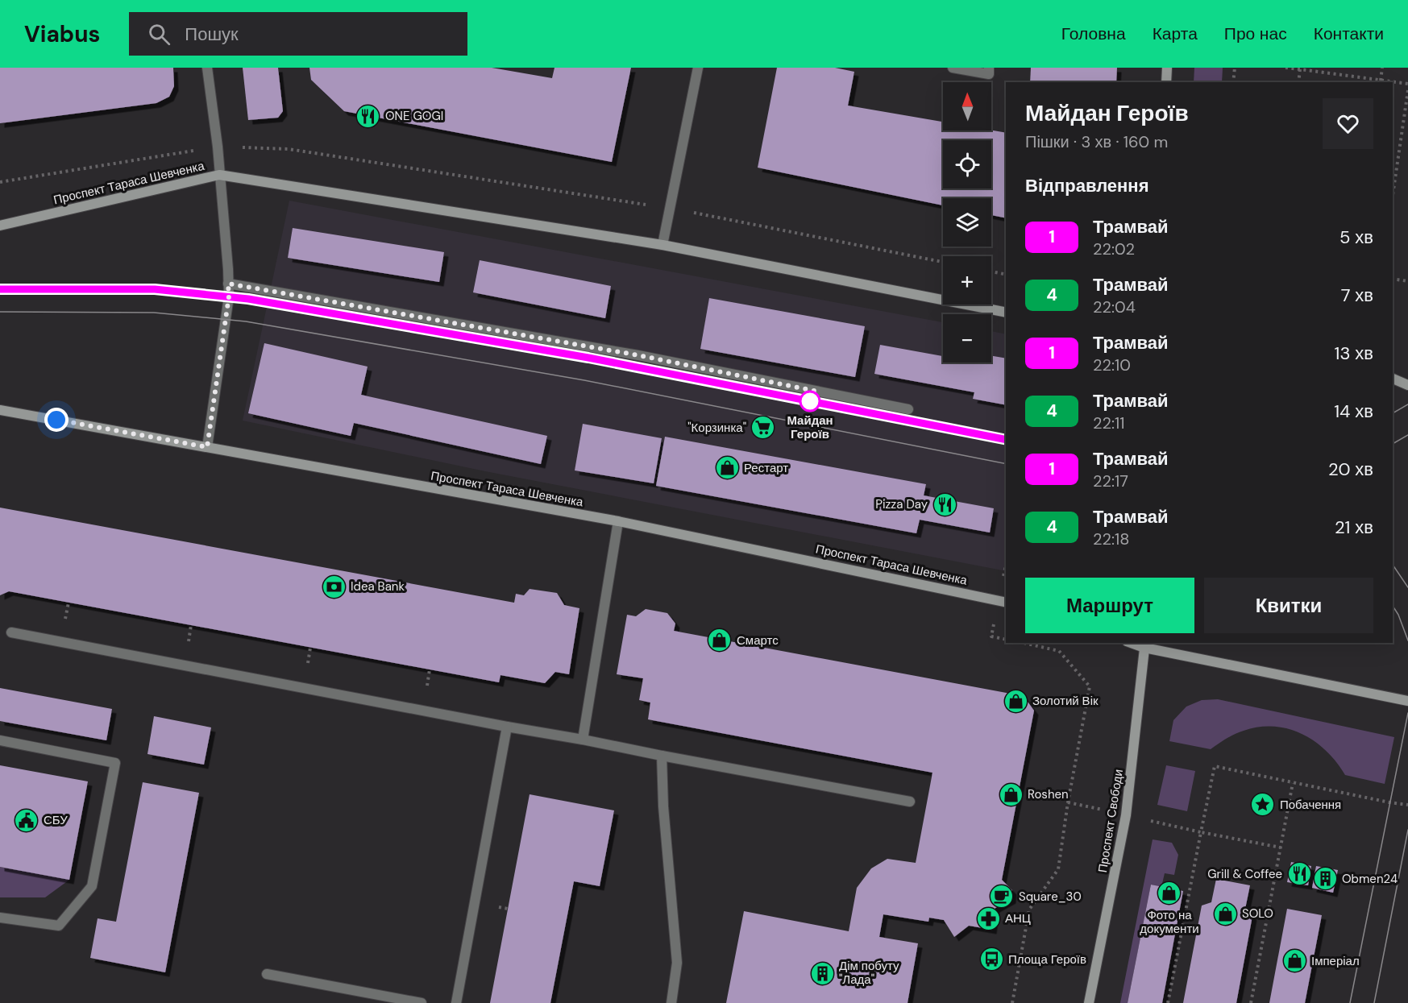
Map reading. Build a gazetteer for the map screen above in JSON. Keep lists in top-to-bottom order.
{
  "streets": {
    "main road": ["Проспект Тараса Шевченка", "Проспект Свободи"]
  },
  "places": {
    "restaurant": ["ONE GOGI", "Pizza Day", "Grill & Coffee"],
    "other": ["Майдан Героїв"],
    "supermarket": ["\"Корзинка\""],
    "shop": [
      "Рестарт",
      "Смартс",
      "Золотий Вік",
      "Roshen",
      "Фото на документи",
      "SOLO",
      "Імперіал"
    ],
    "bank": ["Idea Bank"],
    "place": ["Побачення"],
    "public building": ["СБУ"],
    "building": ["Obmen24", "Дім побуту \"Лада\""],
    "cafe": ["Square_30"],
    "pharmacy": ["АНЦ"],
    "bus stop": ["Площа Героїв"]
  },
  "lines": ["tram line 1"],
  "north": "top",
  "page": {
    "header": "Viabus",
    "search": "Пошук",
    "nav": [
      "Головна",
      "Карта",
      "Про нас",
      "Контакти"
    ],
    "map_buttons": ["+", "−"],
    "heading": [
      ["Майдан Героїв", "Пішки · 3 хв · 160 m"],
      "Відправлення"
    ],
    "list": [
      {
        "mark": "1",
        "name": "Трамвай",
        "note": "22:02",
        "value": "5 хв"
      },
      {
        "mark": "4",
        "name": "Трамвай",
        "note": "22:04",
        "value": "7 хв"
      },
      {
        "mark": "1",
        "name": "Трамвай",
        "note": "22:10",
        "value": "13 хв"
      },
      {
        "mark": "4",
        "name": "Трамвай",
        "note": "22:11",
        "value": "14 хв"
      },
      {
        "mark": "1",
        "name": "Трамвай",
        "note": "22:17",
        "value": "20 хв"
      },
      {
        "mark": "4",
        "name": "Трамвай",
        "note": "22:18",
        "value": "21 хв"
      }
    ],
    "buttons": ["Маршрут", "Квитки"]
  }
}
